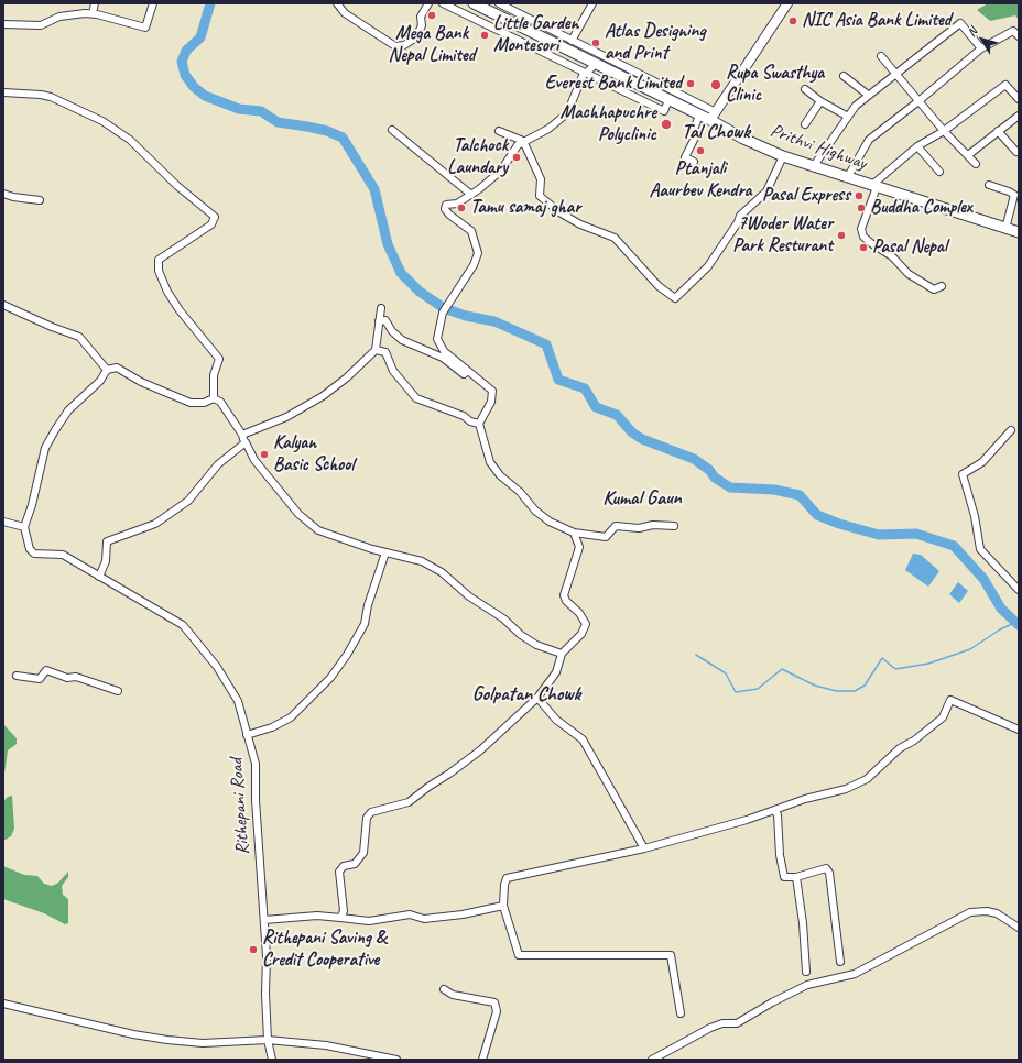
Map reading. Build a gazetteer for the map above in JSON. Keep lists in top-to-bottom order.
{
  "streets": {
    "highway": ["Prithvi Highway"],
    "street": ["Rithepani Road"]
  },
  "districts": ["Tal Chowk", "Kumal Gaun", "Golpatan Chowk"],
  "places": [
    "Mega Bank Nepal Limited",
    "NIC Asia Bank Limited",
    "Little Garden Montesori",
    "Atlas Designing and Print",
    "Everest Bank Limited",
    "Rupa Swasthya Clinic",
    "Machhapuchre Polyclinic",
    "Ptanjali Aaurbev Kendra",
    "Talchock Laundary",
    "Pasal Express",
    "Tamu samaj ghar",
    "Buddha Complex",
    "7Woder Water Park Resturant",
    "Pasal Nepal",
    "Kalyan Basic School",
    "Rithepani Saving & Credit Cooperative"
  ],
  "north": "top left"
}
